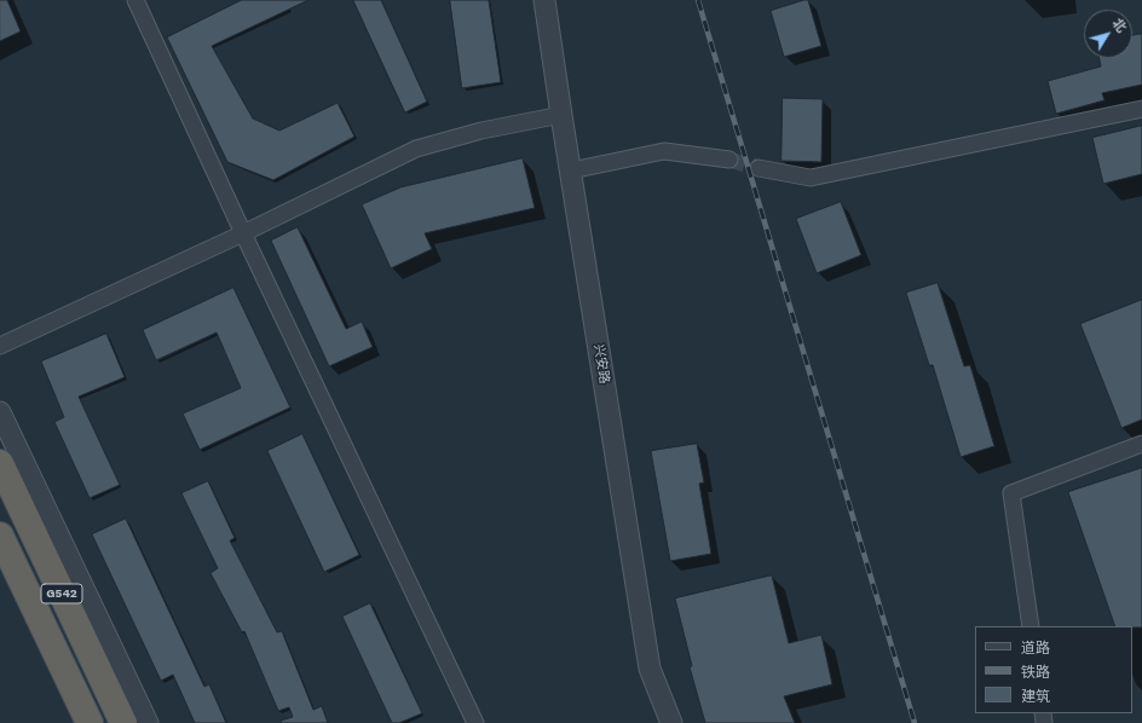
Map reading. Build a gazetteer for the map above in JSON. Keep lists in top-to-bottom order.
{
  "streets": {
    "highway": ["G542"],
    "street": ["兴安路"]
  },
  "legend": ["道路", "铁路", "建筑"],
  "north": "top right"
}
